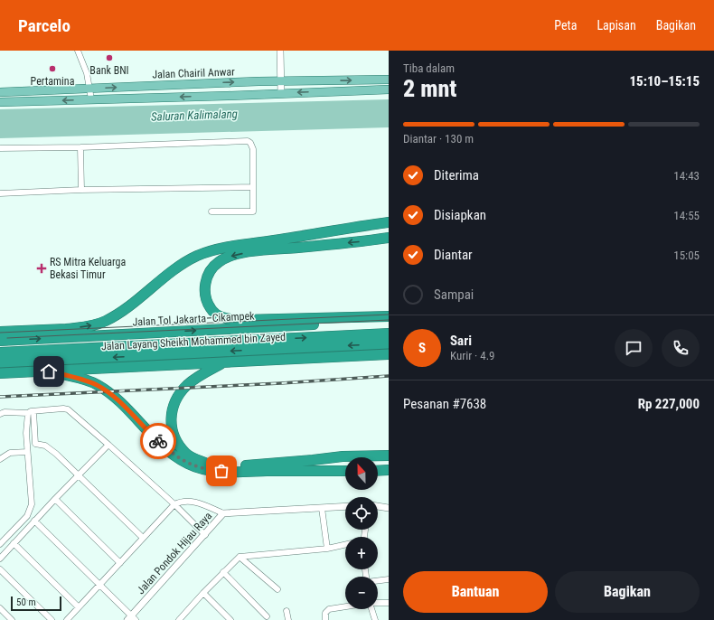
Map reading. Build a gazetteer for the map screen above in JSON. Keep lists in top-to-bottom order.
{
  "streets": {
    "highway": ["Jalan Tol Jakarta–Cikampek", "Jalan Layang Sheikh Mohammed bin Zayed"],
    "main road": ["Jalan Chairil Anwar"],
    "street": ["Jalan Pondok Hijau Raya"]
  },
  "water": ["Saluran Kalimalang"],
  "places": {
    "other": ["Bank BNI", "Pertamina"],
    "health": ["RS Mitra Keluarga Bekasi Timur"]
  },
  "scale_bar": "50 m",
  "north": "top",
  "page": {
    "header": "Parcelo",
    "nav": ["Peta", "Lapisan", "Bagikan"],
    "heading": ["2 mnt", "Tiba dalam", "15:10–15:15"],
    "panel": [
      "Sari",
      "Kurir · 4.9",
      "Pesanan #7638",
      "Rp 227,000"
    ],
    "bar": "Diantar · 130 m",
    "list": [
      ["Diterima", "14:43"],
      ["Disiapkan", "14:55"],
      ["Diantar", "15:05"],
      "Sampai"
    ],
    "round": "S",
    "map_buttons": ["+", "−"],
    "buttons": ["Bantuan", "Bagikan"],
    "scale": "50 m"
  }
}
